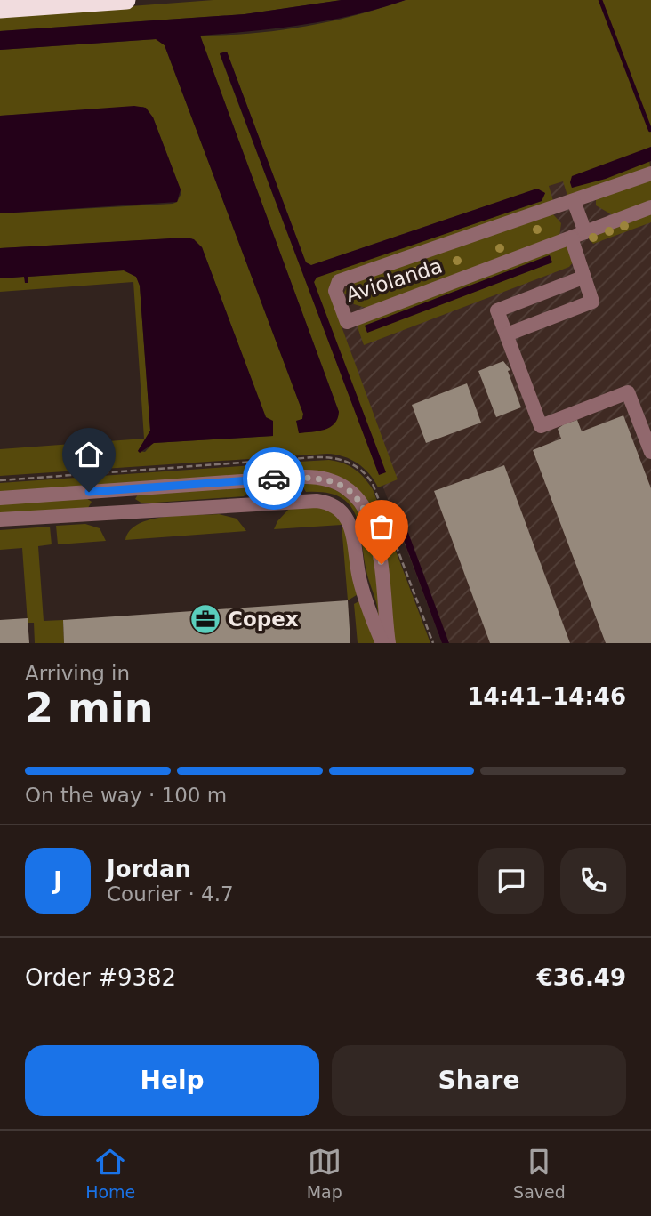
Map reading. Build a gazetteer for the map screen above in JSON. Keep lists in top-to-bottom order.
{
  "streets": {
    "street": ["Aviolanda"]
  },
  "places": {
    "office": ["Copex"]
  },
  "page": {
    "heading": ["2 min", "Arriving in", "14:41–14:46"],
    "panel": [
      "Jordan",
      "Courier · 4.7",
      "Order #9382",
      "€36.49"
    ],
    "bar": "On the way · 100 m",
    "round": "J",
    "buttons": ["Help", "Share"],
    "tabs": ["Home", "Map", "Saved"]
  }
}
